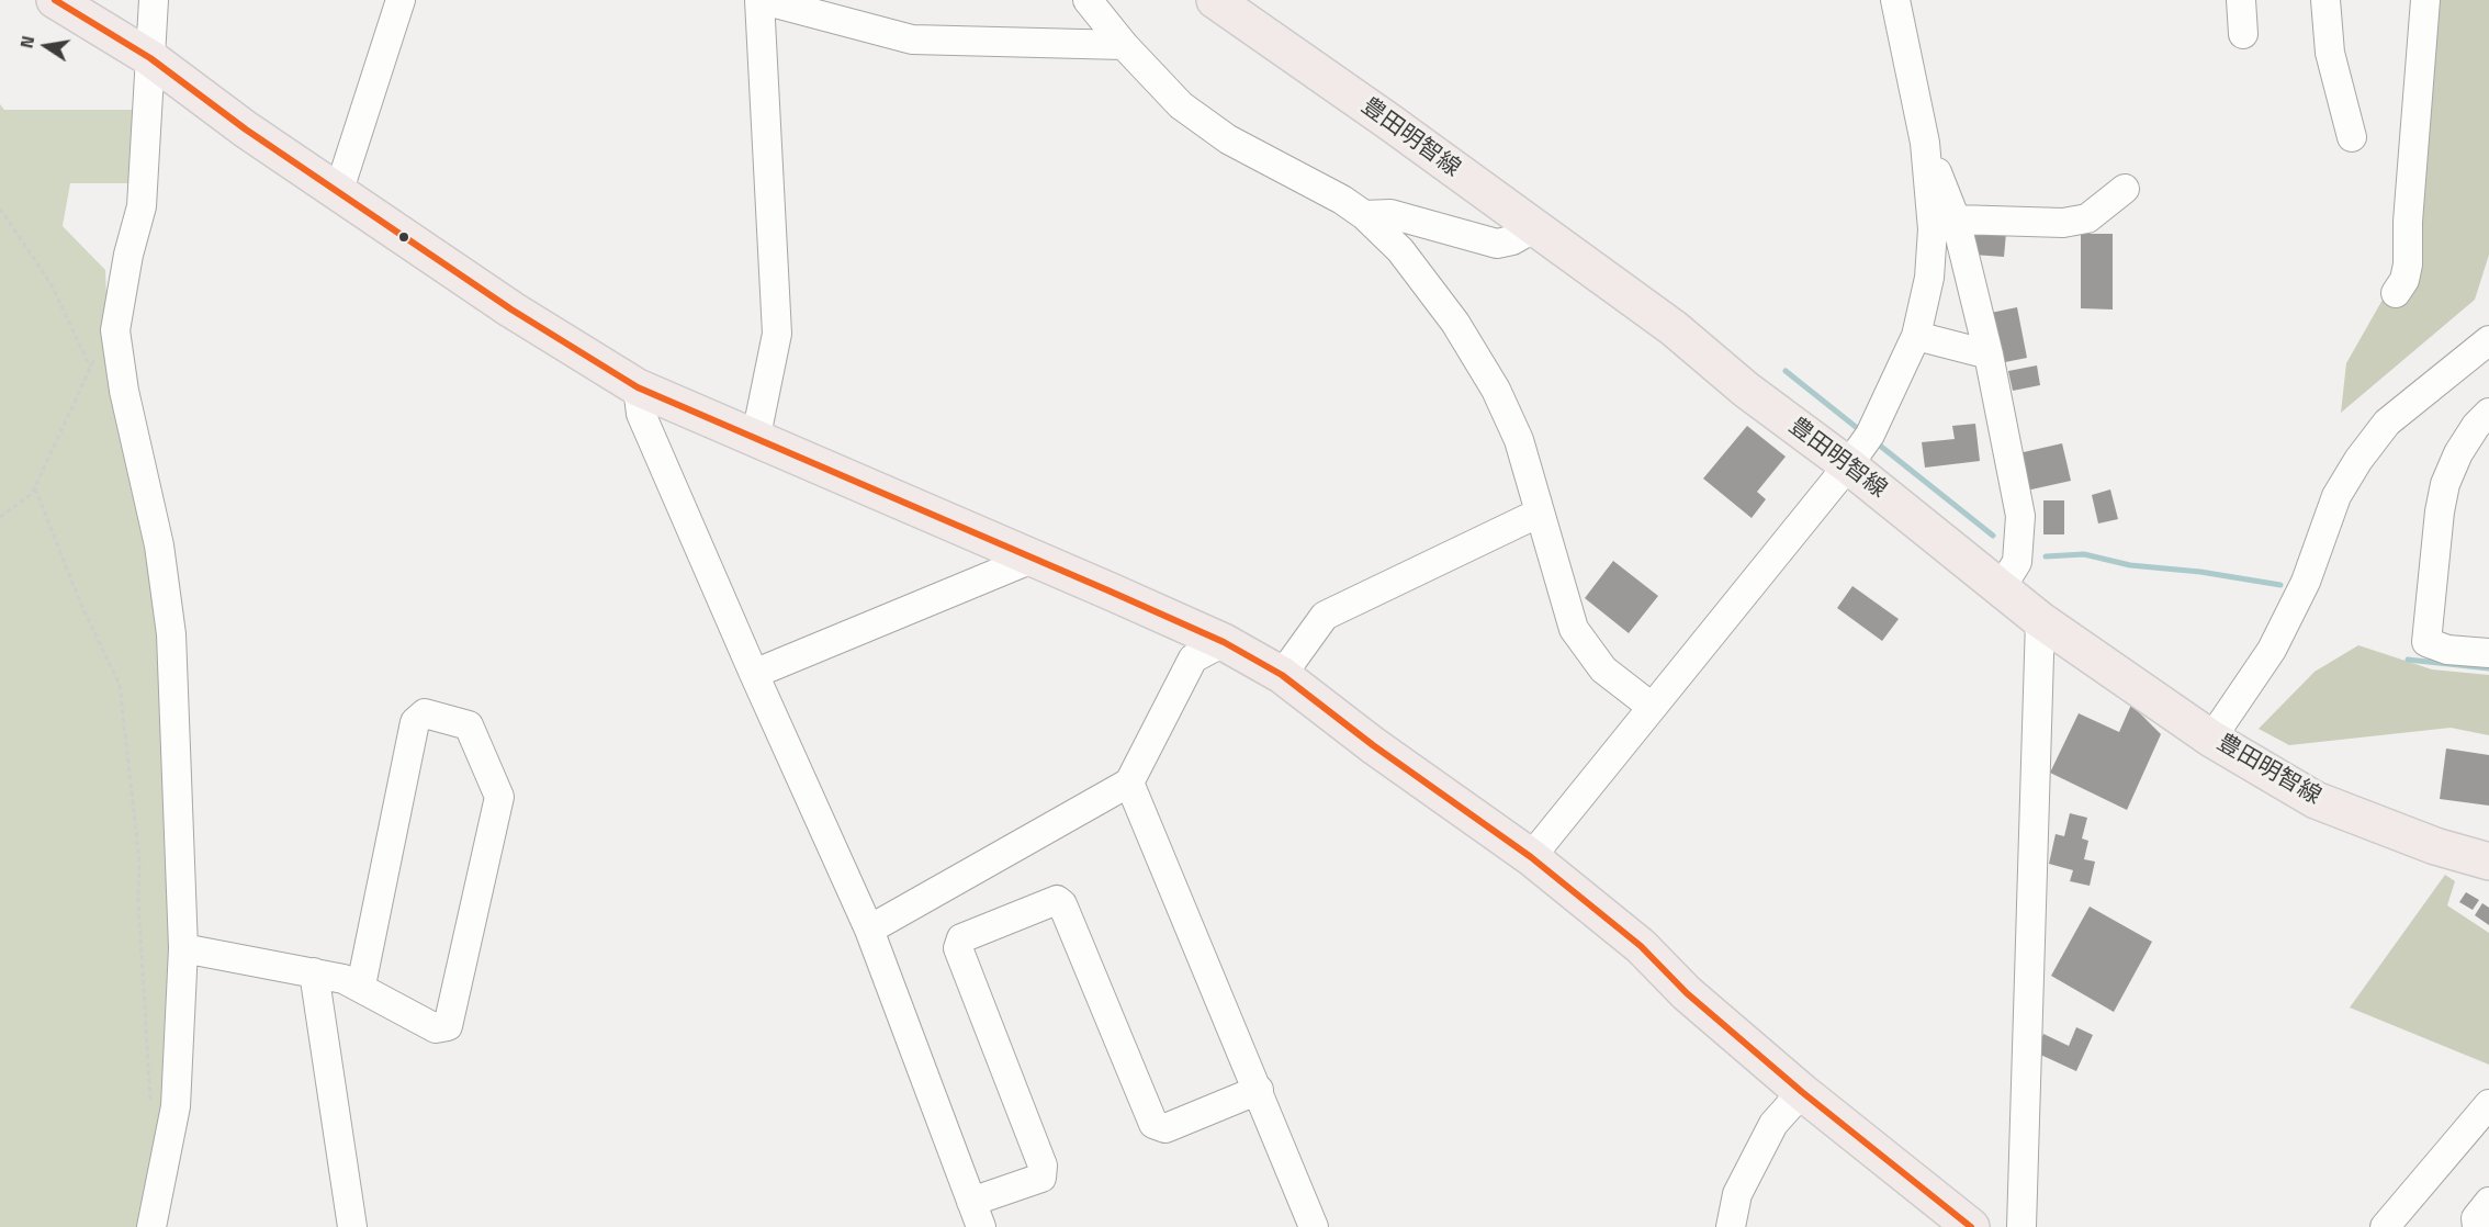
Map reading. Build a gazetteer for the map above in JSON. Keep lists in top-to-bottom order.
{
  "streets": {
    "main road": ["豊田明智線"]
  },
  "north": "left"
}
